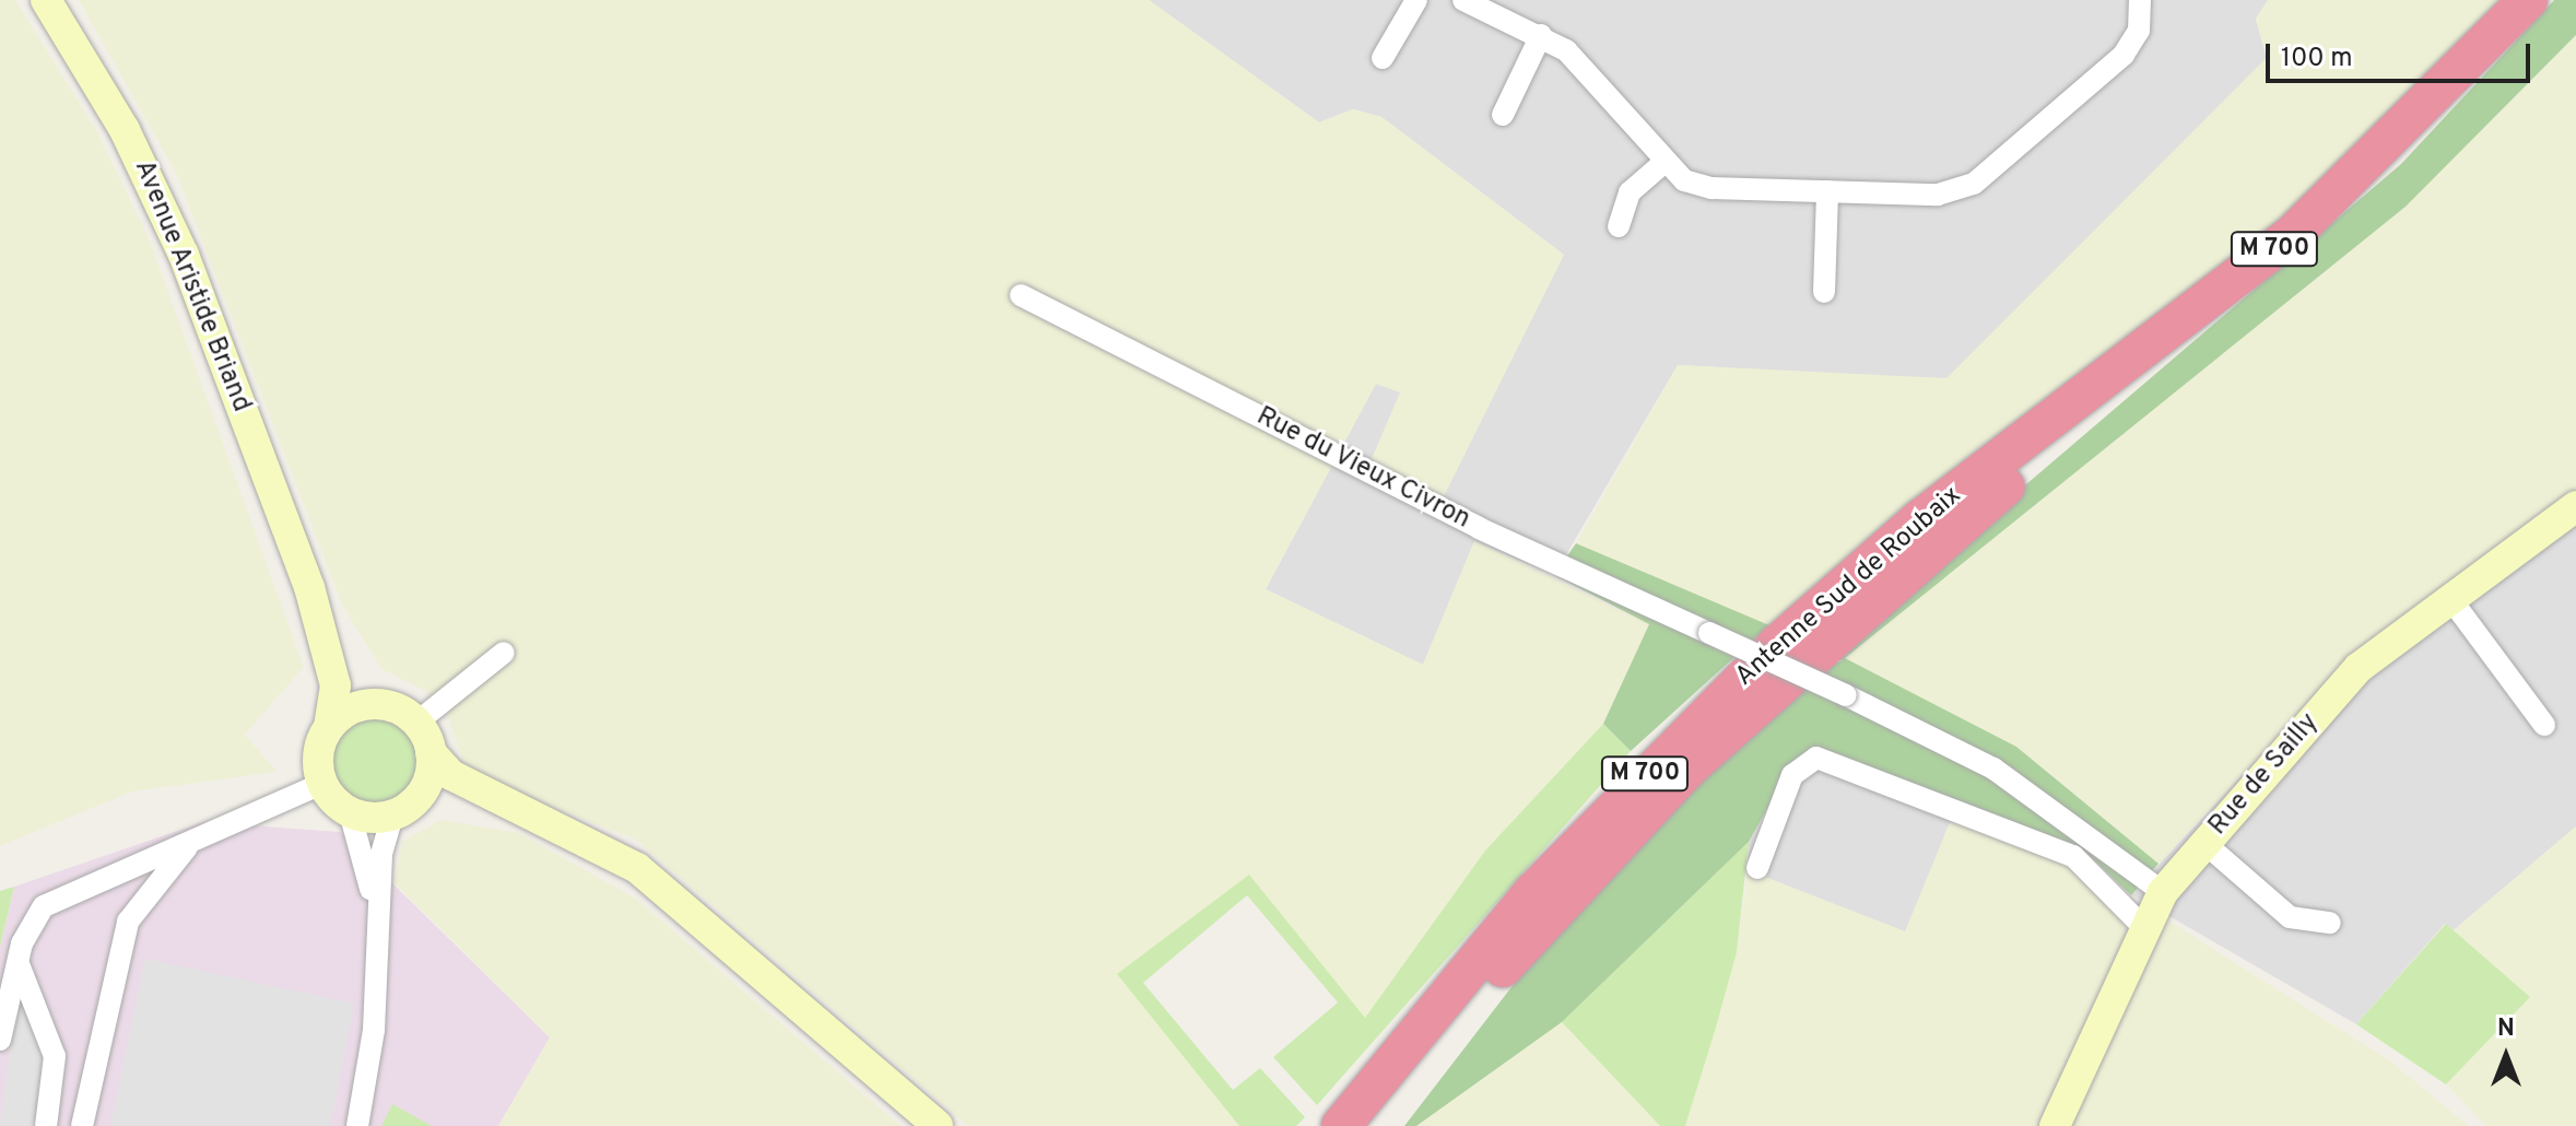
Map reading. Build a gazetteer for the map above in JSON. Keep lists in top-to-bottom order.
{
  "streets": {
    "highway": ["M 700", "Antenne Sud de Roubaix"],
    "main road": ["Avenue Aristide Briand", "Rue de Sailly"],
    "street": ["Rue du Vieux Civron"]
  },
  "crossings": [
    ["Rue du Vieux Civron", "Rue de Sailly"]
  ],
  "scale_bar": "100 m",
  "north": "top"
}
